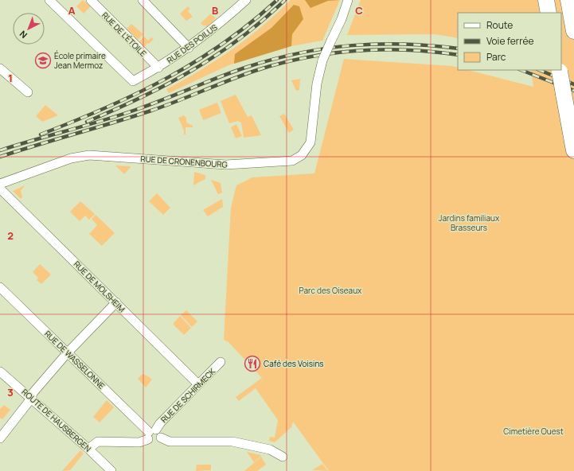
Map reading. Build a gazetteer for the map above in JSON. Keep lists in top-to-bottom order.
{
  "streets": {
    "street": [
      "RUE DE L'ÉTOILE",
      "RUE DES POILUS",
      "RUE DE CRONENBOURG",
      "RUE DE MOLSHEIM",
      "RUE DE WASSELONNE",
      "RUE DE SCHIRMECK",
      "ROUTE DE HAUSBERGEN"
    ]
  },
  "crossings": [
    ["RUE DE L'ÉTOILE", "RUE DES POILUS"],
    ["RUE DE MOLSHEIM", "RUE DE SCHIRMECK"],
    ["RUE DE WASSELONNE", "RUE DE SCHIRMECK"]
  ],
  "parks": ["Jardins familiaux Brasseurs", "Parc des Oiseaux", "Cimetière Ouest"],
  "places": {
    "school or university": ["École primaire Jean Mermoz"],
    "restaurant": ["Café des Voisins"]
  },
  "legend": ["Route", "Voie ferrée", "Parc"],
  "north": "bottom left",
  "grid": {
    "columns": ["A", "B", "C"],
    "rows": ["1", "2", "3"]
  }
}
